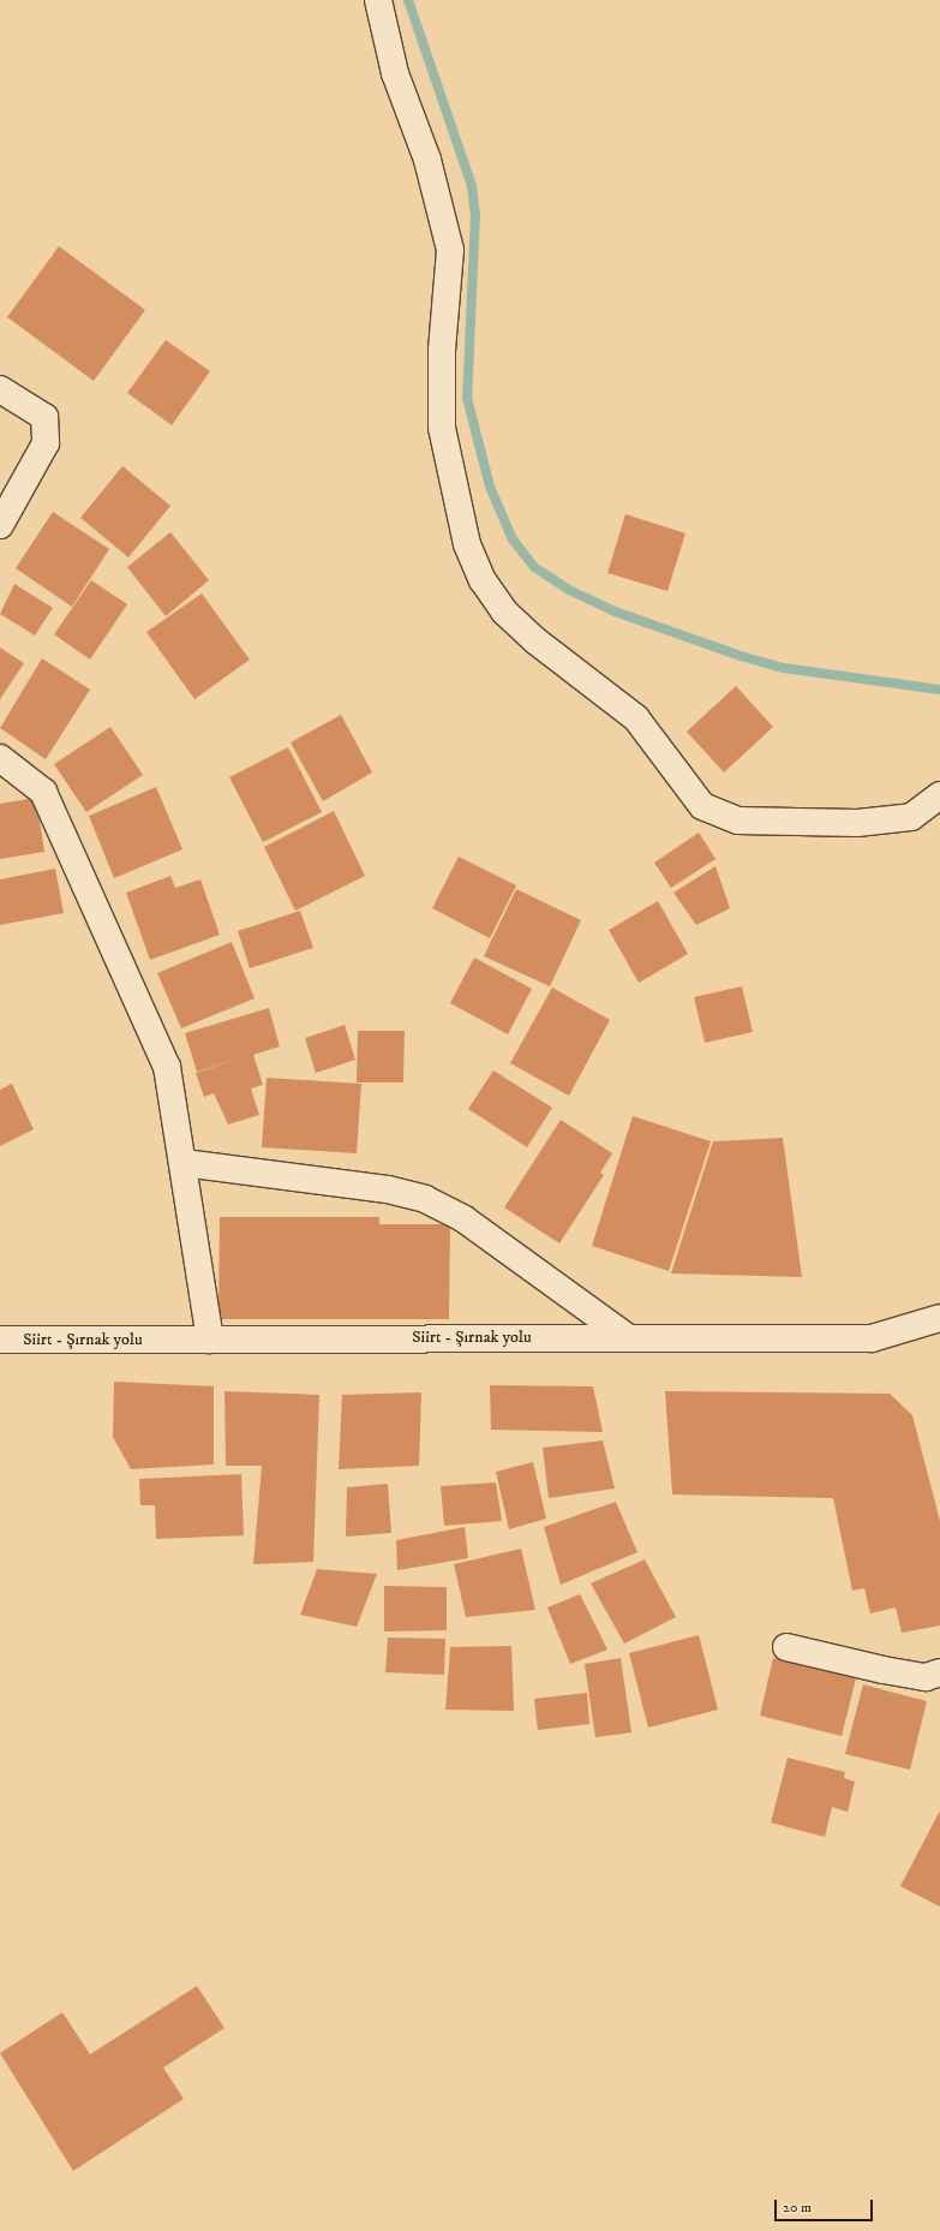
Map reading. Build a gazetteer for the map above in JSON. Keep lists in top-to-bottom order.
{
  "streets": {
    "street": ["Siirt - Şırnak yolu"]
  },
  "scale_bar": "20 m"
}
